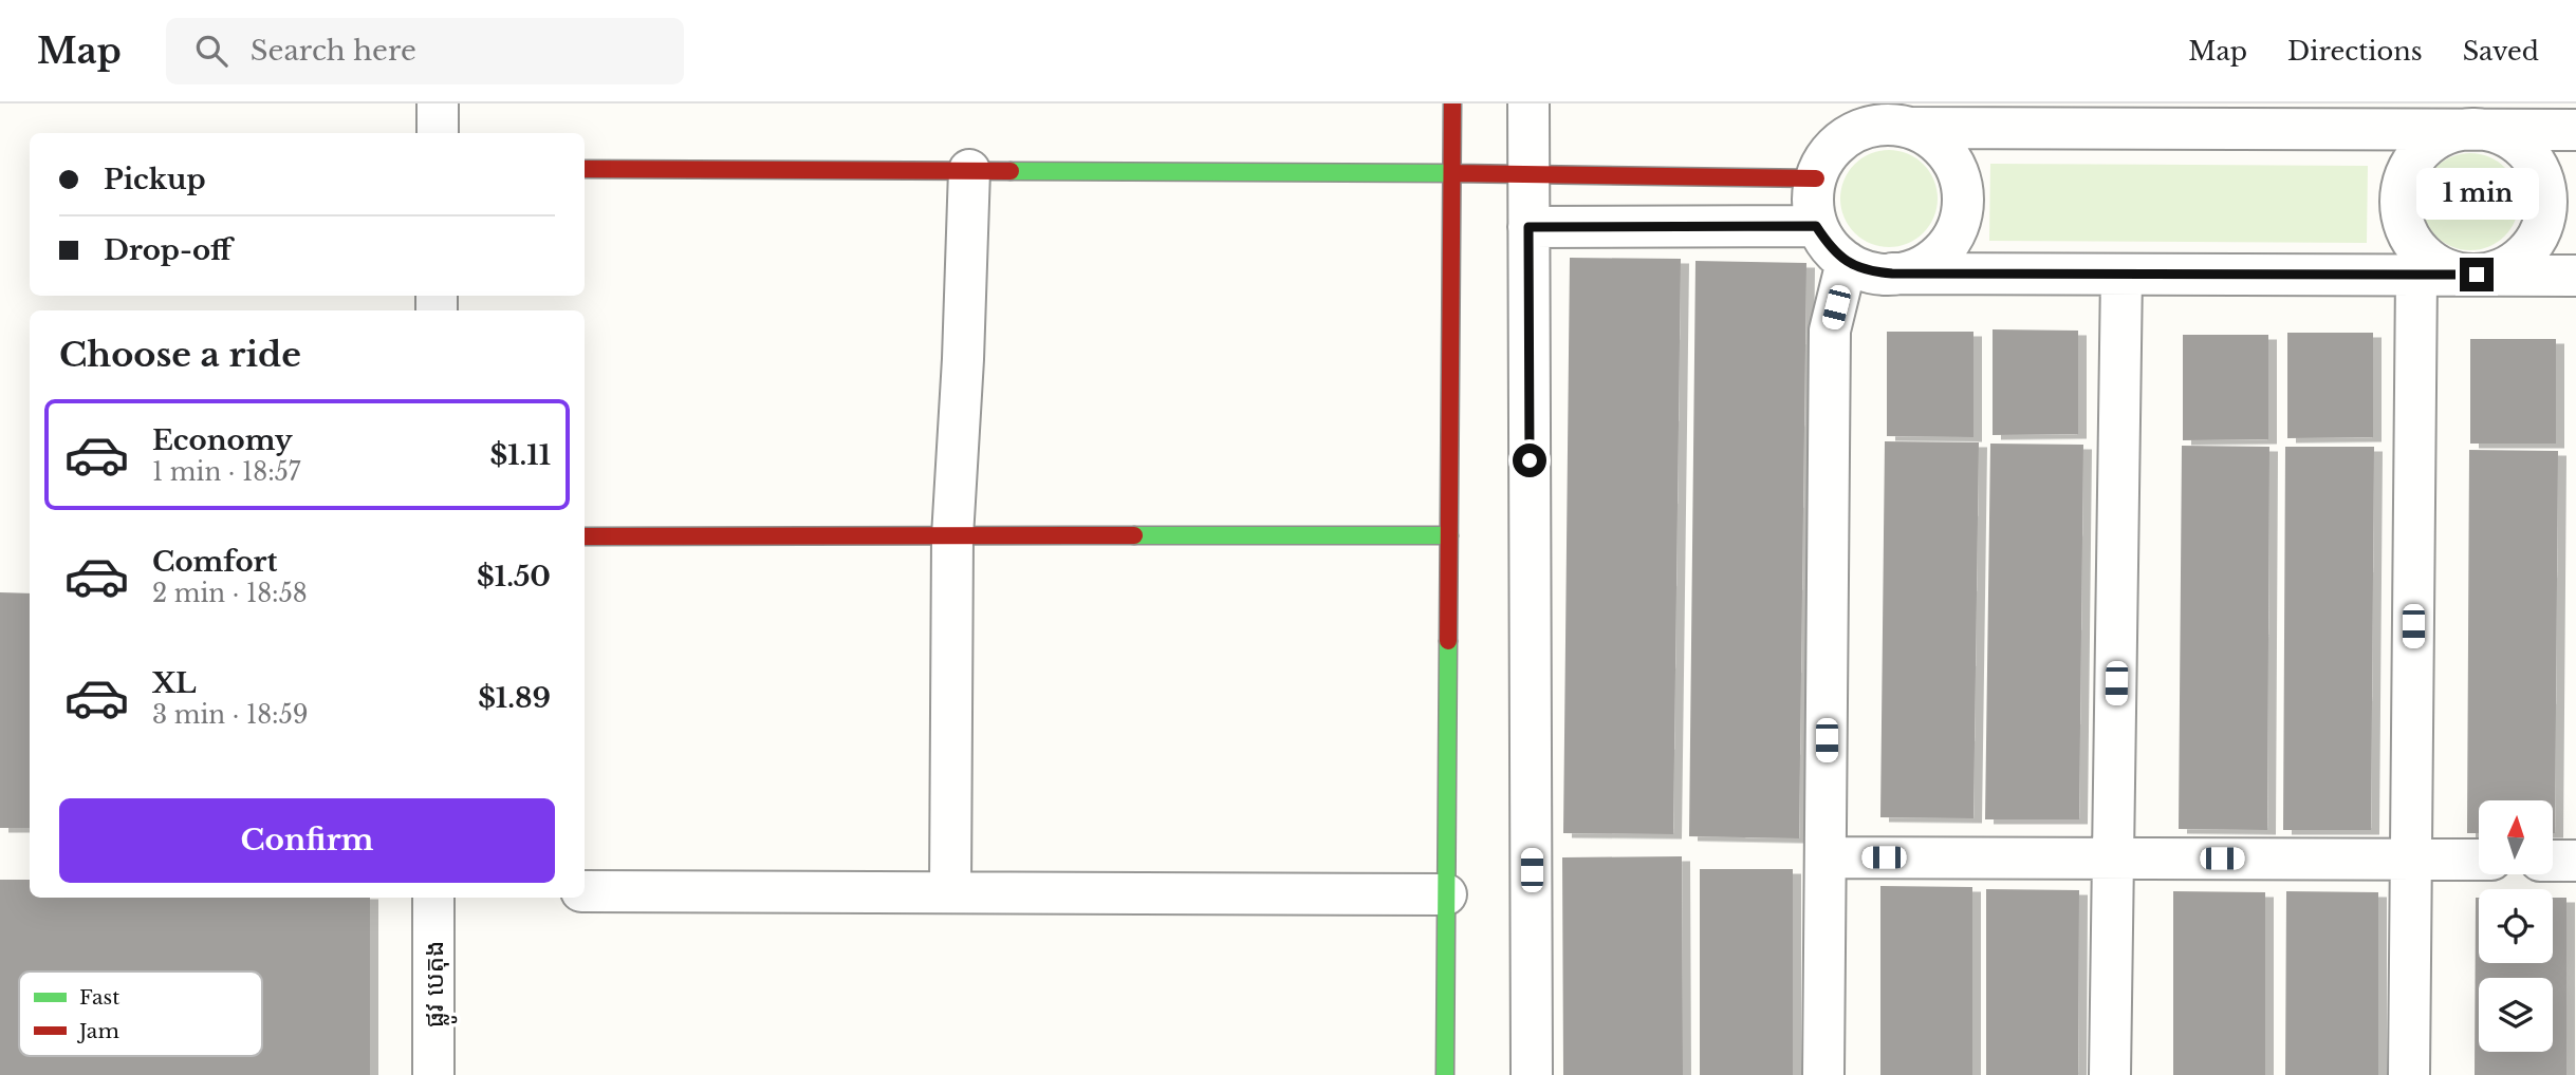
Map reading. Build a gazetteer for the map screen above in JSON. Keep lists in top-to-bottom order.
{
  "streets": {
    "street": ["ផ្លូវ បេតុង"]
  },
  "legend": ["Fast", "Jam"],
  "north": "top",
  "page": {
    "header": "Map",
    "search": "Search here",
    "nav": ["Map", "Directions", "Saved"],
    "banner": ["Pickup", "Drop-off"],
    "bubble": "1 min",
    "heading": "Choose a ride",
    "list": [
      {
        "name": "Economy",
        "note": "1 min · 18:57",
        "value": "$1.11"
      },
      {
        "name": "Comfort",
        "note": "2 min · 18:58",
        "value": "$1.50"
      },
      {
        "name": "XL",
        "note": "3 min · 18:59",
        "value": "$1.89"
      }
    ],
    "buttons": "Confirm"
  }
}
